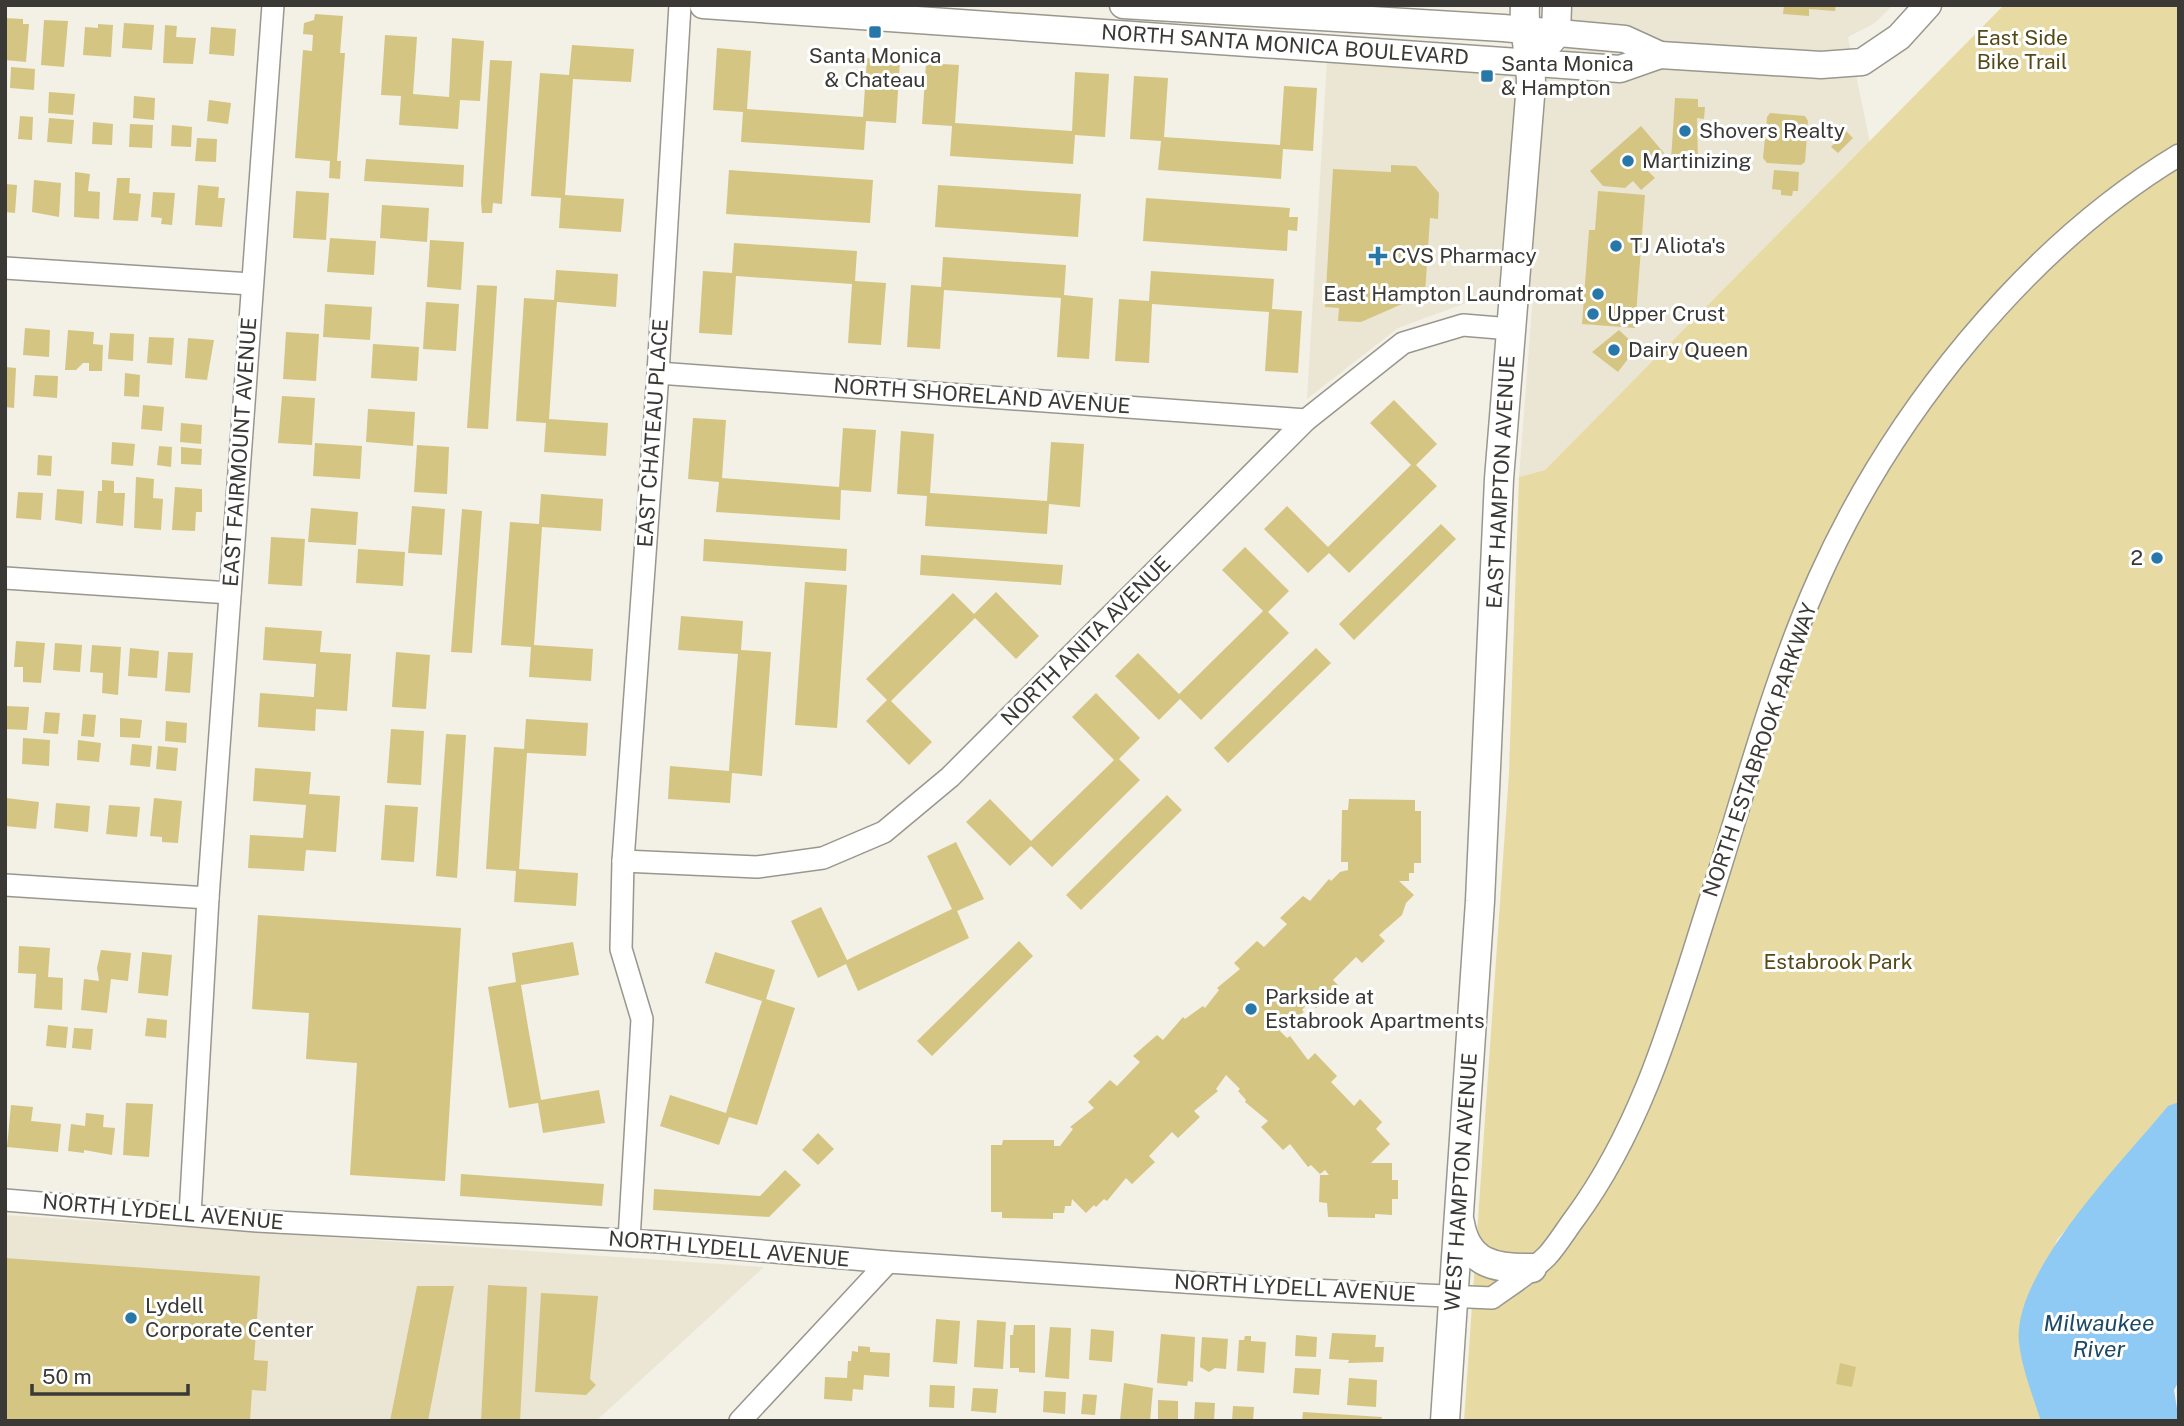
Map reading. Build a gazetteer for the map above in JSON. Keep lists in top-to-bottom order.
{
  "streets": {
    "main road": ["EAST HAMPTON AVENUE", "WEST HAMPTON AVENUE"],
    "street": [
      "NORTH SANTA MONICA BOULEVARD",
      "NORTH SHORELAND AVENUE",
      "EAST CHATEAU PLACE",
      "EAST FAIRMOUNT AVENUE",
      "NORTH ANITA AVENUE",
      "NORTH ESTABROOK PARKWAY",
      "NORTH LYDELL AVENUE"
    ]
  },
  "crossings": [
    ["NORTH SANTA MONICA BOULEVARD", "EAST HAMPTON AVENUE"],
    ["NORTH SHORELAND AVENUE", "EAST CHATEAU PLACE"],
    ["NORTH SHORELAND AVENUE", "NORTH ANITA AVENUE"],
    ["EAST CHATEAU PLACE", "NORTH ANITA AVENUE"],
    ["EAST CHATEAU PLACE", "NORTH LYDELL AVENUE"],
    ["EAST FAIRMOUNT AVENUE", "NORTH LYDELL AVENUE"],
    ["EAST HAMPTON AVENUE", "NORTH ANITA AVENUE"],
    ["EAST HAMPTON AVENUE", "WEST HAMPTON AVENUE"],
    ["NORTH ESTABROOK PARKWAY", "WEST HAMPTON AVENUE"],
    ["NORTH ESTABROOK PARKWAY", "NORTH LYDELL AVENUE"],
    ["WEST HAMPTON AVENUE", "NORTH LYDELL AVENUE"]
  ],
  "water": ["Milwaukee River"],
  "parks": ["East Side Bike Trail", "Estabrook Park"],
  "places": {
    "transit": ["Santa Monica & Chateau", "Santa Monica & Hampton"],
    "other": [
      "Shovers Realty",
      "Martinizing",
      "TJ Aliota's",
      "East Hampton Laundromat",
      "Upper Crust",
      "Dairy Queen",
      "2",
      "Parkside at Estabrook Apartments",
      "Lydell Corporate Center"
    ],
    "health": ["CVS Pharmacy"]
  },
  "scale_bar": "50 m"
}
